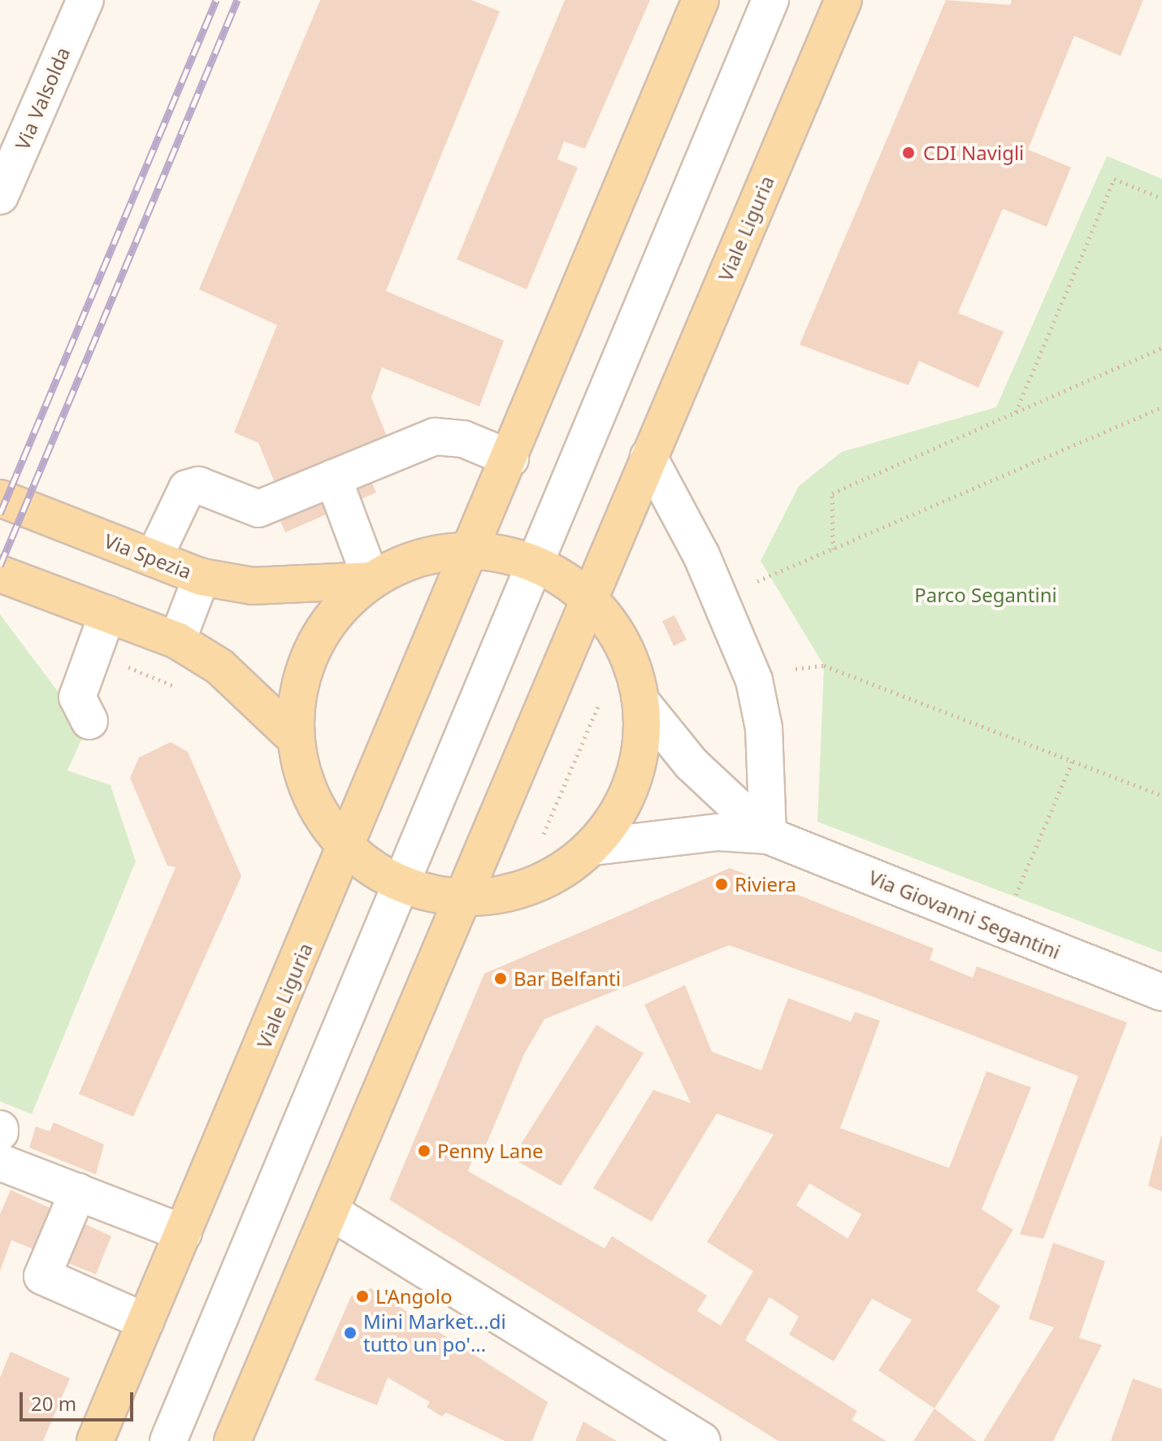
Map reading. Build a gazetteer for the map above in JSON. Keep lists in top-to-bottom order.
{
  "streets": {
    "main road": ["Viale Liguria", "Via Spezia"],
    "street": ["Via Valsolda", "Via Giovanni Segantini"]
  },
  "parks": ["Parco Segantini"],
  "places": [
    "CDI Navigli",
    "Riviera",
    "Bar Belfanti",
    "Penny Lane",
    "L'Angolo",
    "Mini Market...di tutto un po'..."
  ],
  "scale_bar": "20 m"
}
